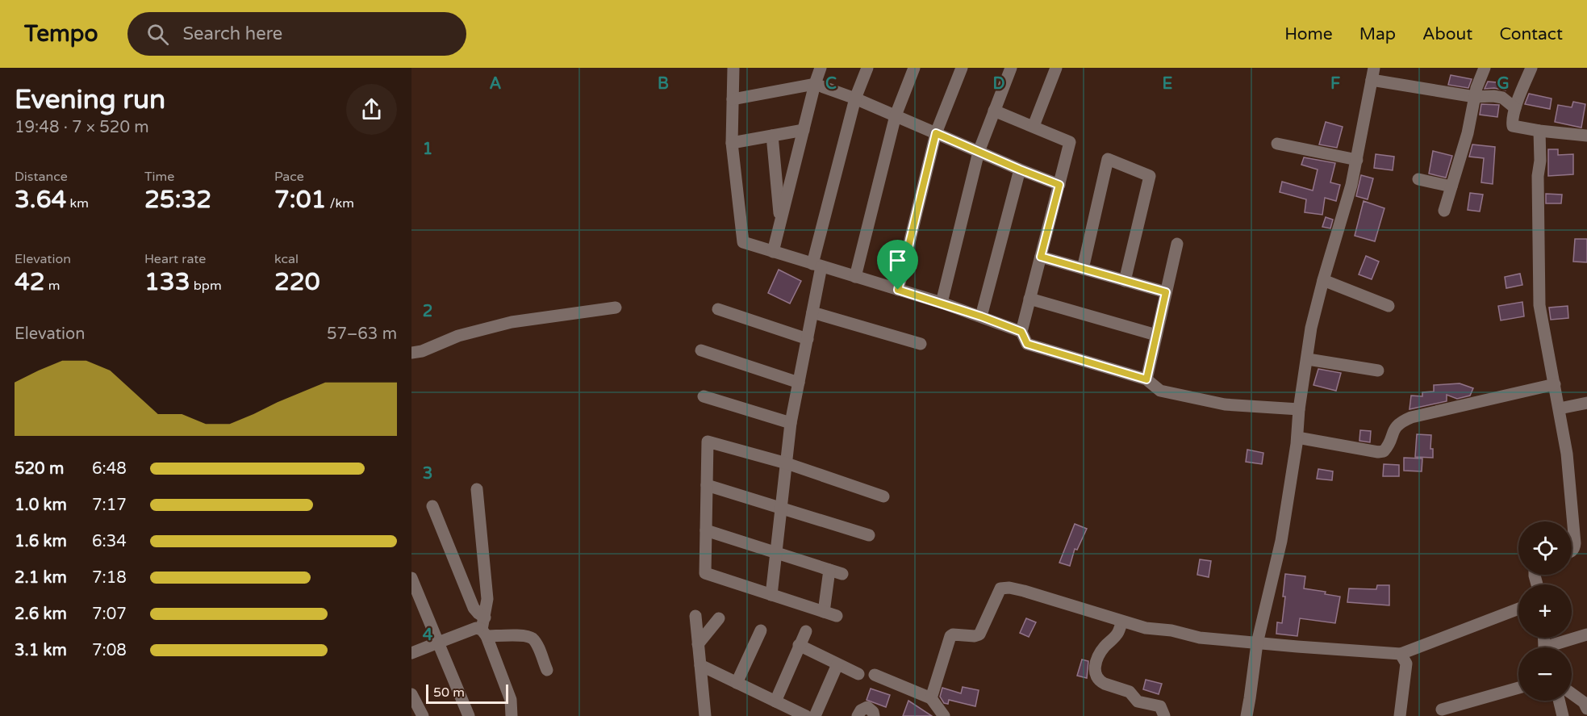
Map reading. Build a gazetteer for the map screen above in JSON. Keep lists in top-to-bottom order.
{
  "scale_bar": "50 m",
  "page": {
    "header": "Tempo",
    "search": "Search here",
    "nav": [
      "Home",
      "Map",
      "About",
      "Contact"
    ],
    "heading": ["Evening run", "19:48 · 7 × 520 m"],
    "stats": [
      ["Distance", "3.64 km"],
      ["Time", "25:32"],
      ["Pace", "7:01 /km"],
      ["Elevation", "42 m"],
      ["Heart rate", "133 bpm"],
      ["kcal", "220"]
    ],
    "chart": ["Elevation", "57–63 m"],
    "list": [
      {
        "name": "520 m",
        "note": "6:48"
      },
      {
        "name": "1.0 km",
        "note": "7:17"
      },
      {
        "name": "1.6 km",
        "note": "6:34"
      },
      {
        "name": "2.1 km",
        "note": "7:18"
      },
      {
        "name": "2.6 km",
        "note": "7:07"
      },
      {
        "name": "3.1 km",
        "note": "7:08"
      }
    ],
    "map_buttons": ["+", "−"],
    "scale": "50 m"
  },
  "grid": {
    "columns": [
      "A",
      "B",
      "C",
      "D",
      "E",
      "F",
      "G"
    ],
    "rows": [
      "1",
      "2",
      "3",
      "4"
    ]
  }
}
